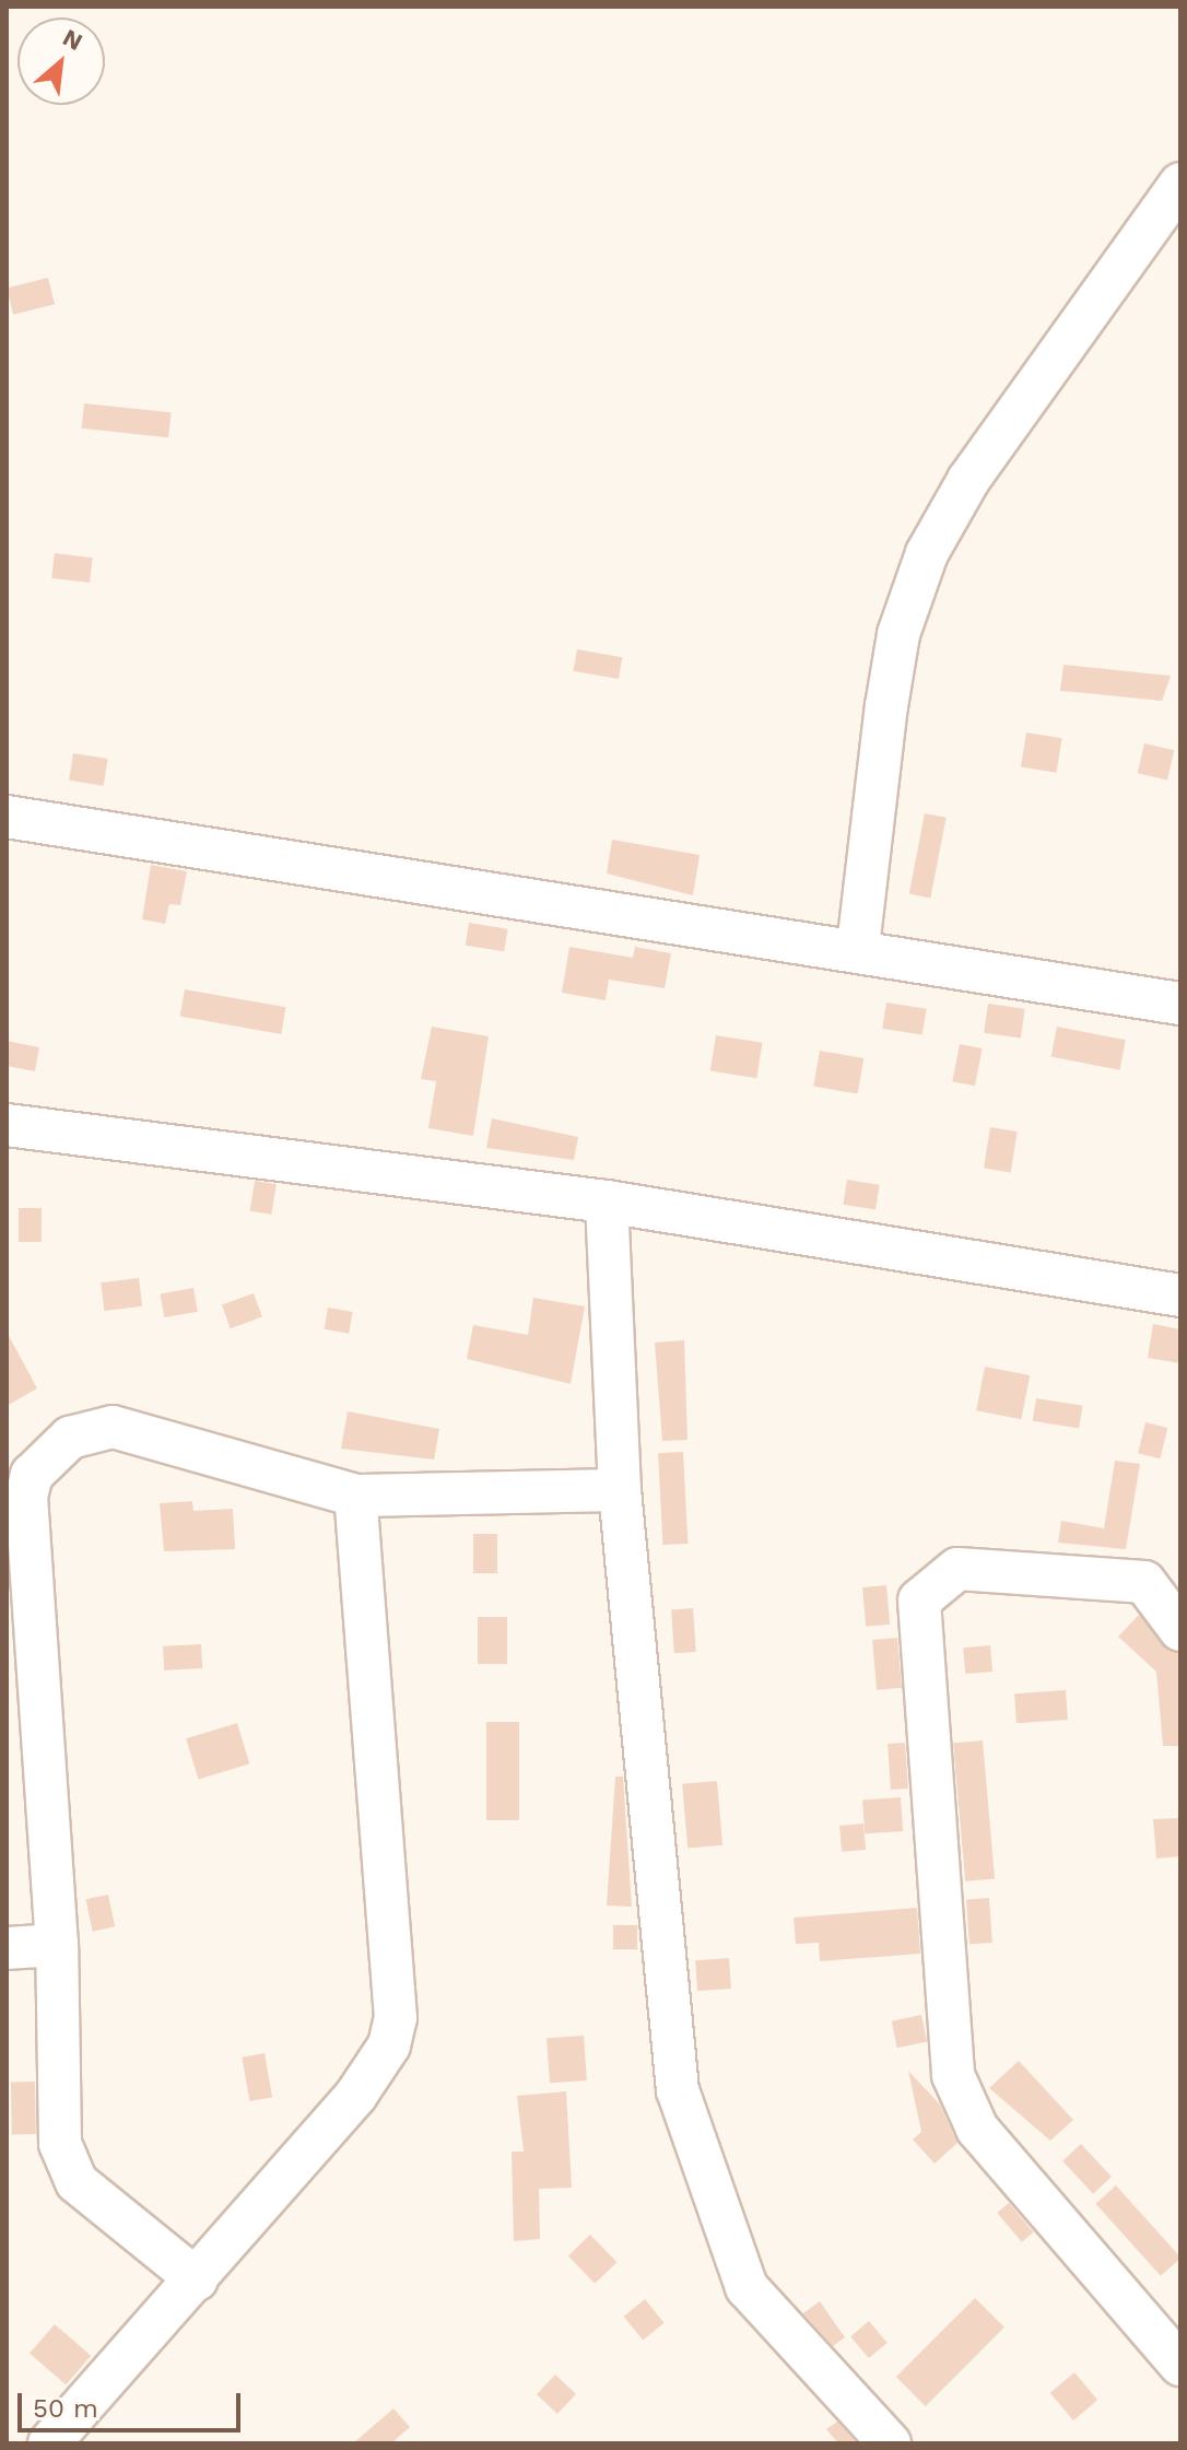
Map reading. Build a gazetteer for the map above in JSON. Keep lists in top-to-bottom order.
{
  "scale_bar": "50 m",
  "north": "top right"
}
